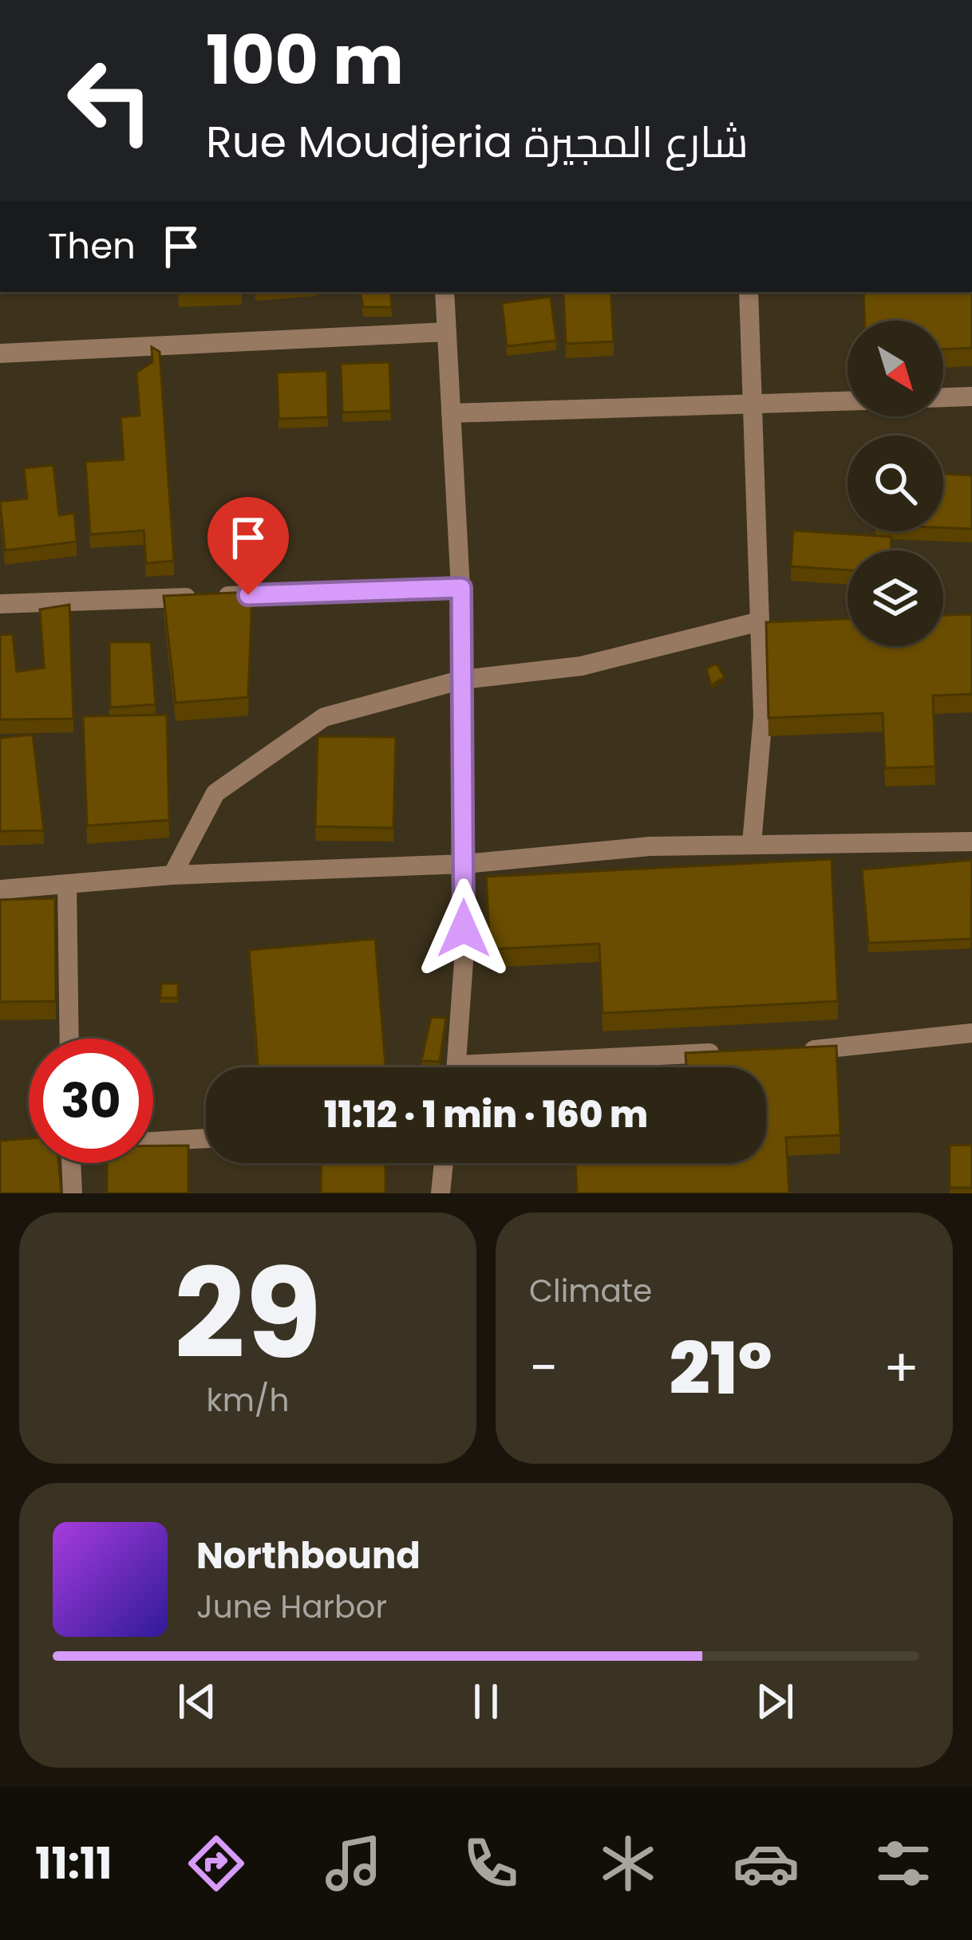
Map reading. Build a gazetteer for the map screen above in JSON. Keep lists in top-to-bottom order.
{
  "north": "bottom right",
  "page": {
    "turn": ["100 m", "Rue Moudjeria شارع المجيرة"],
    "then": "Then",
    "limit": "30",
    "trip": "11:12 · 1 min · 160 m",
    "tile": [
      ["29", "km/h"],
      "Climate"
    ],
    "heat": ["−", "21°", "+"],
    "song": ["Northbound", "June Harbor"],
    "tabs": "11:11"
  }
}
